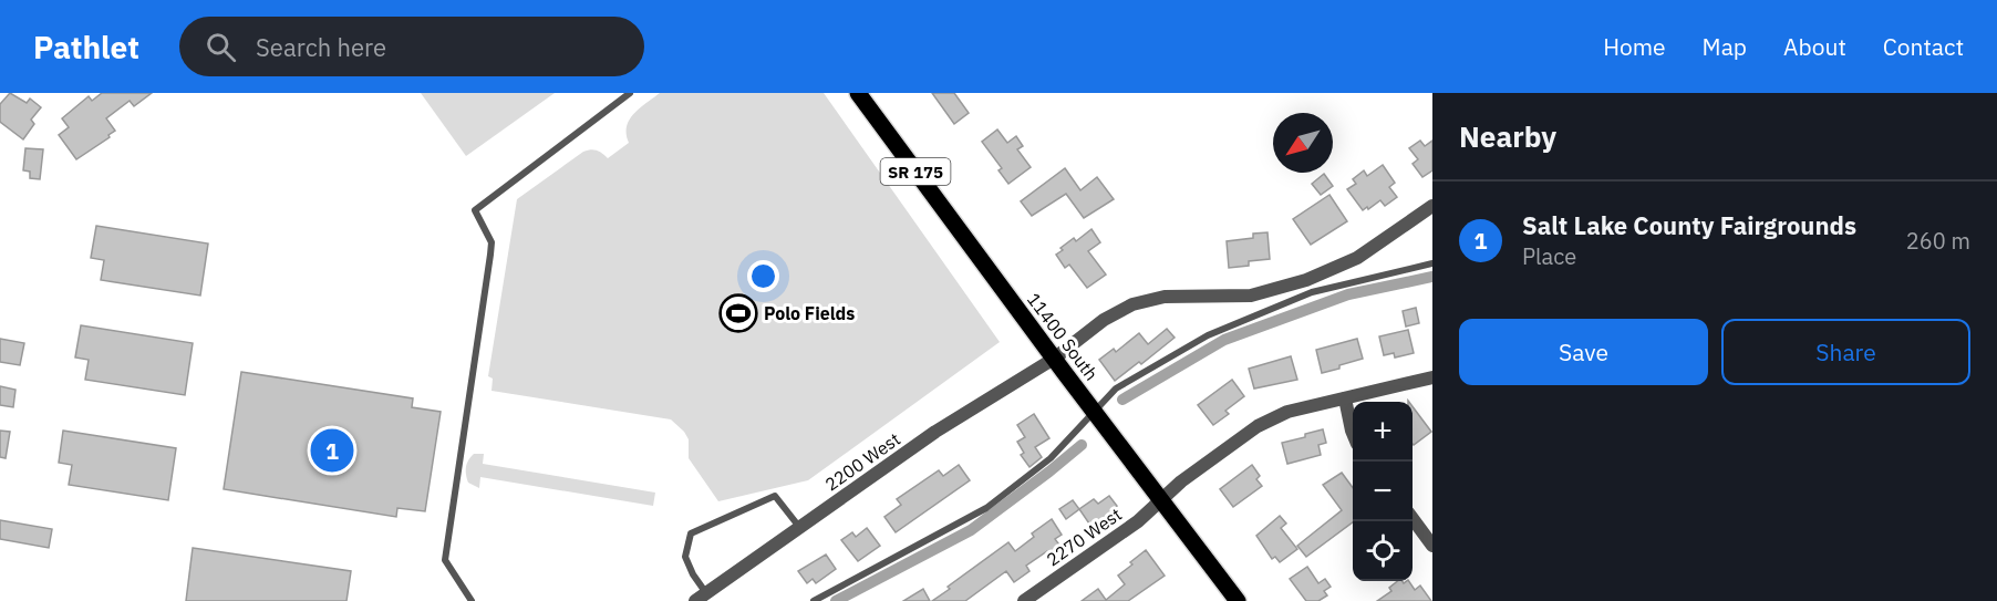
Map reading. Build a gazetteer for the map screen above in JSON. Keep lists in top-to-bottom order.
{
  "streets": {
    "main road": ["SR 175", "11400 South"],
    "street": ["2200 West", "2270 West"]
  },
  "crossings": [
    ["11400 South", "2200 West"],
    ["11400 South", "2270 West"]
  ],
  "places": {
    "sports": ["Polo Fields"]
  },
  "north": "bottom left",
  "page": {
    "header": "Pathlet",
    "search": "Search here",
    "nav": [
      "Home",
      "Map",
      "About",
      "Contact"
    ],
    "heading": "Nearby",
    "list": [
      {
        "mark": "1",
        "name": "Salt Lake County Fairgrounds",
        "note": "Place",
        "value": "260 m"
      }
    ],
    "buttons": ["Save", "Share"],
    "map_buttons": ["+", "−"],
    "pins": "1"
  }
}
